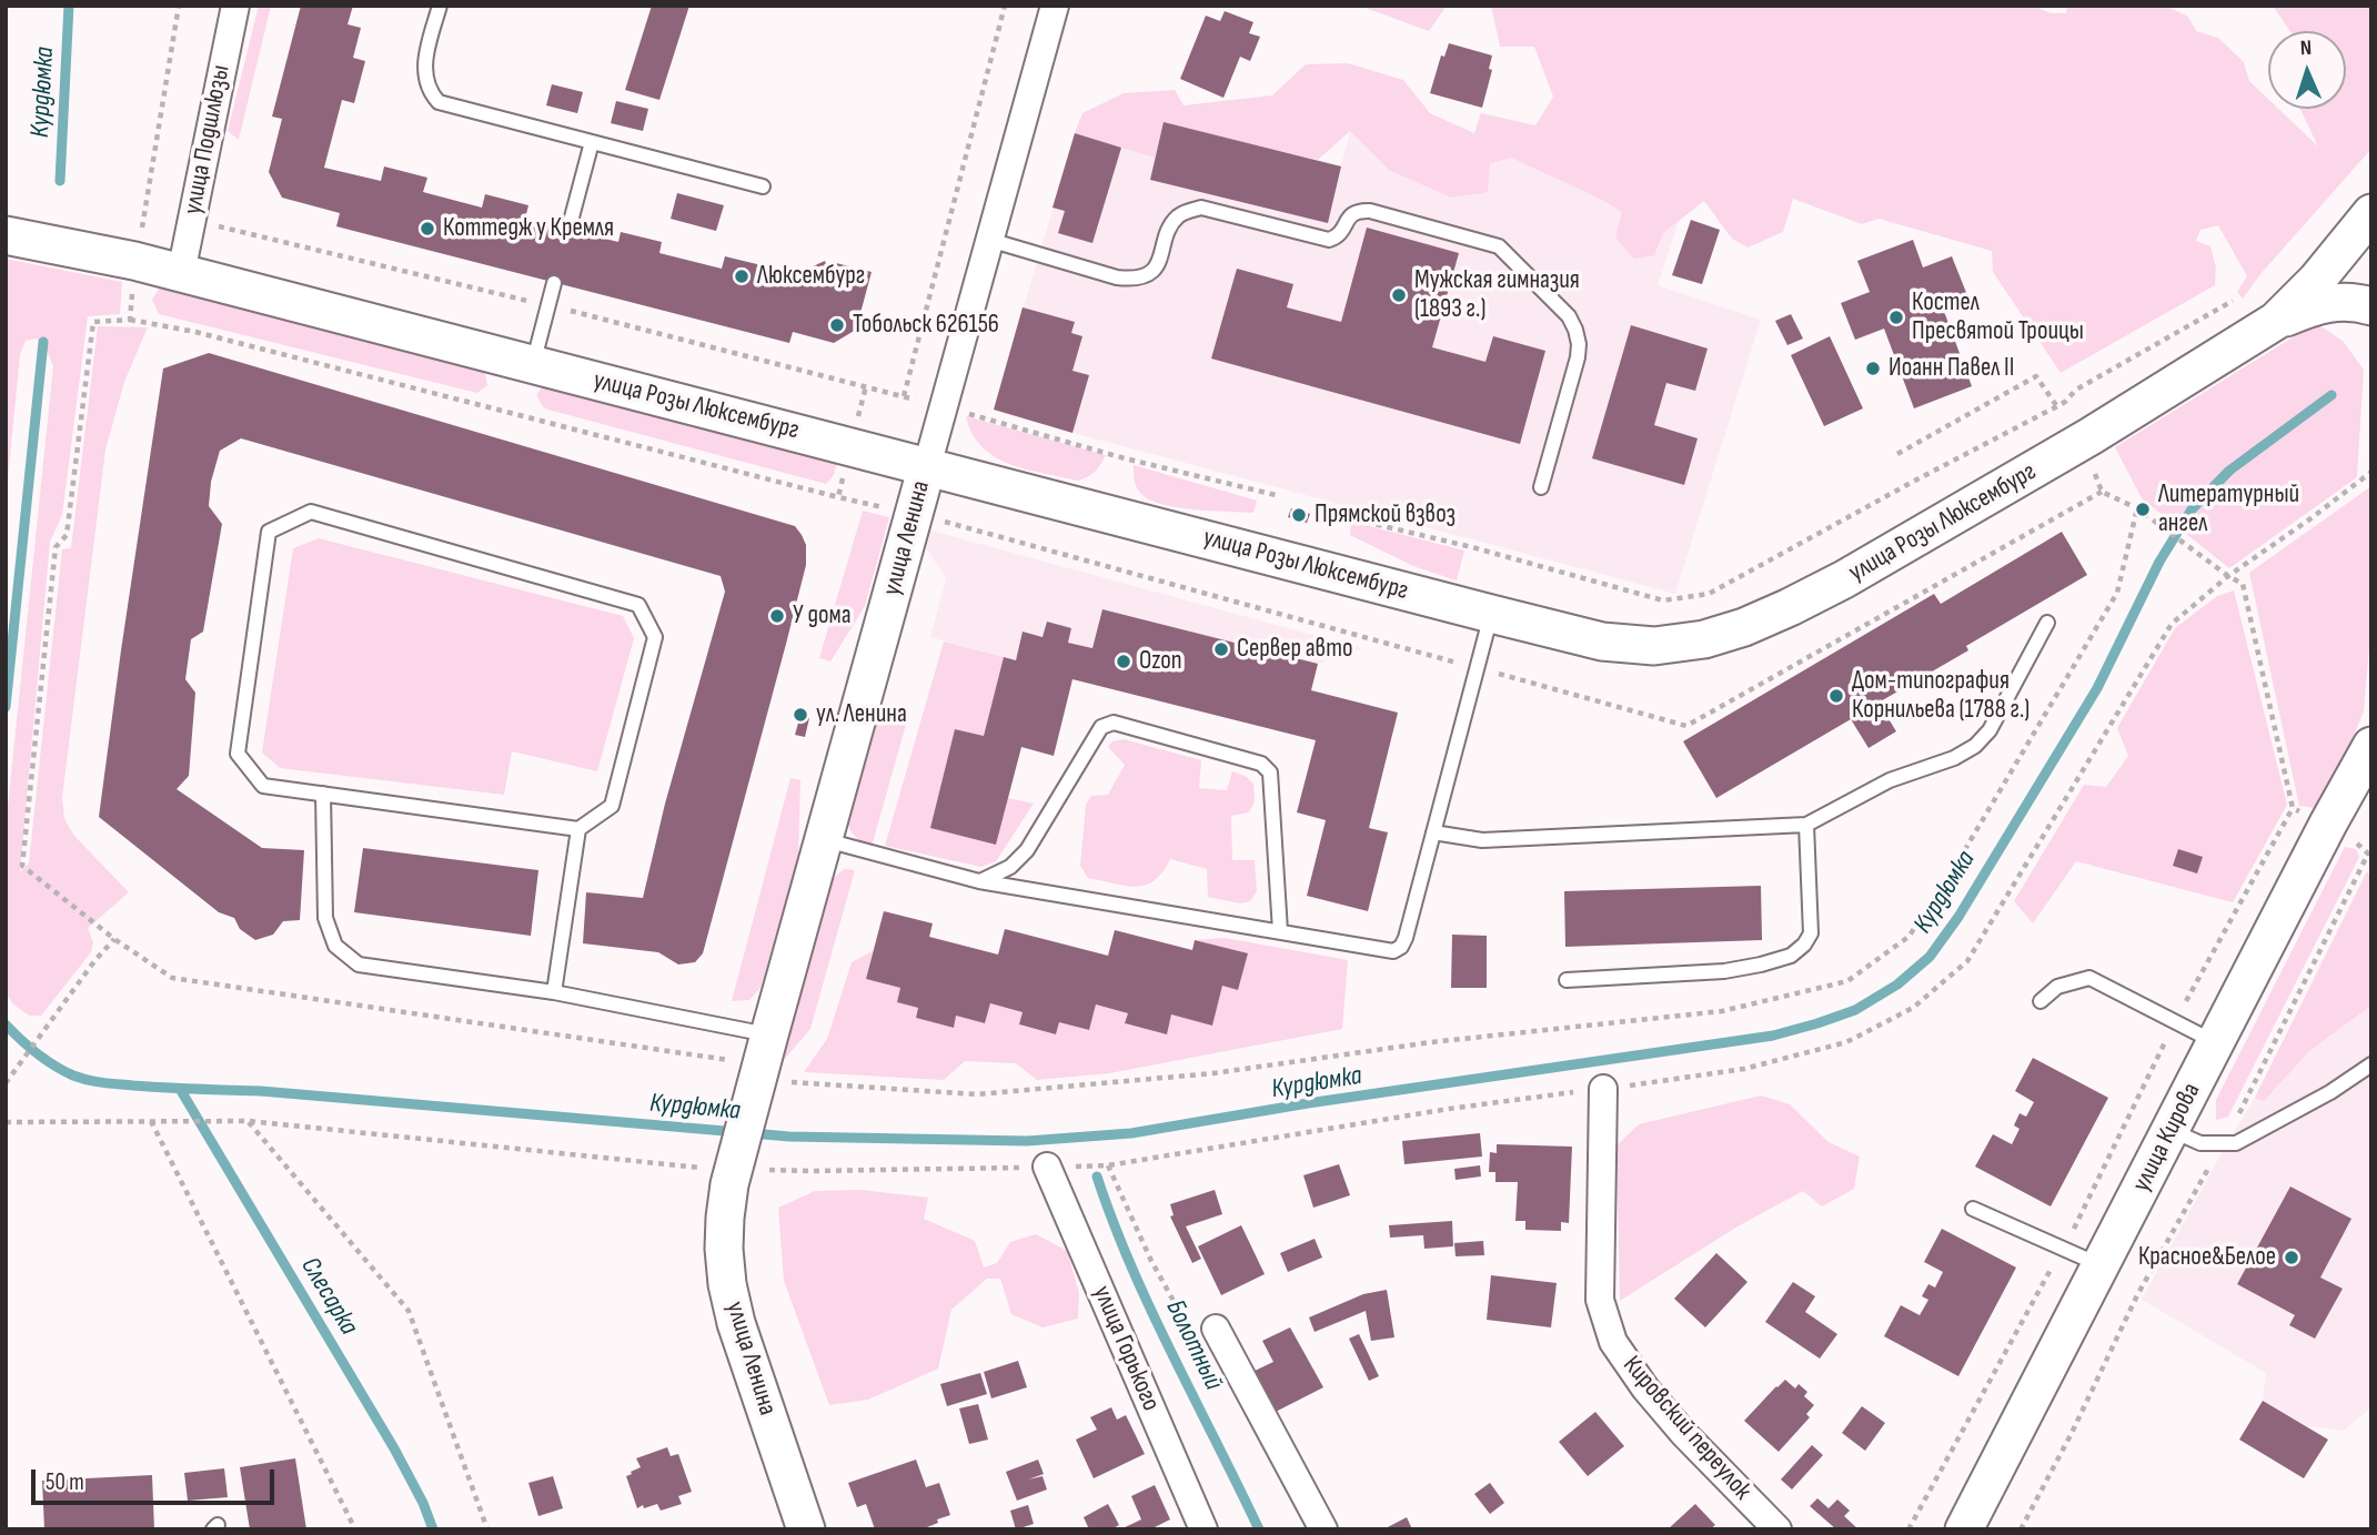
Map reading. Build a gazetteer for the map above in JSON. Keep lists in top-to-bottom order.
{
  "streets": {
    "main road": ["улица Розы Люксембург", "улица Ленина", "улица Кирова"],
    "street": ["улица Подшлюзы", "улица Горького", "Кировский переулок"]
  },
  "crossings": [
    ["улица Подшлюзы", "улица Розы Люксембург"],
    ["улица Розы Люксембург", "улица Ленина"]
  ],
  "water": ["Курдюмка", "Слесарка", "Болотный"],
  "places": [
    "Коттедж у Кремля",
    "Люксембург",
    "Мужская гимназия (1893 г.)",
    "Костел Пресвятой Троицы",
    "Тобольск 626156",
    "Иоанн Павел II",
    "Литературный ангел",
    "Прямской взвоз",
    "У дома",
    "Сервер авто",
    "Ozon",
    "Дом-типография Корнильева (1788 г.)",
    "ул. Ленина",
    "Красное&Белое"
  ],
  "scale_bar": "50 m",
  "north": "top"
}
